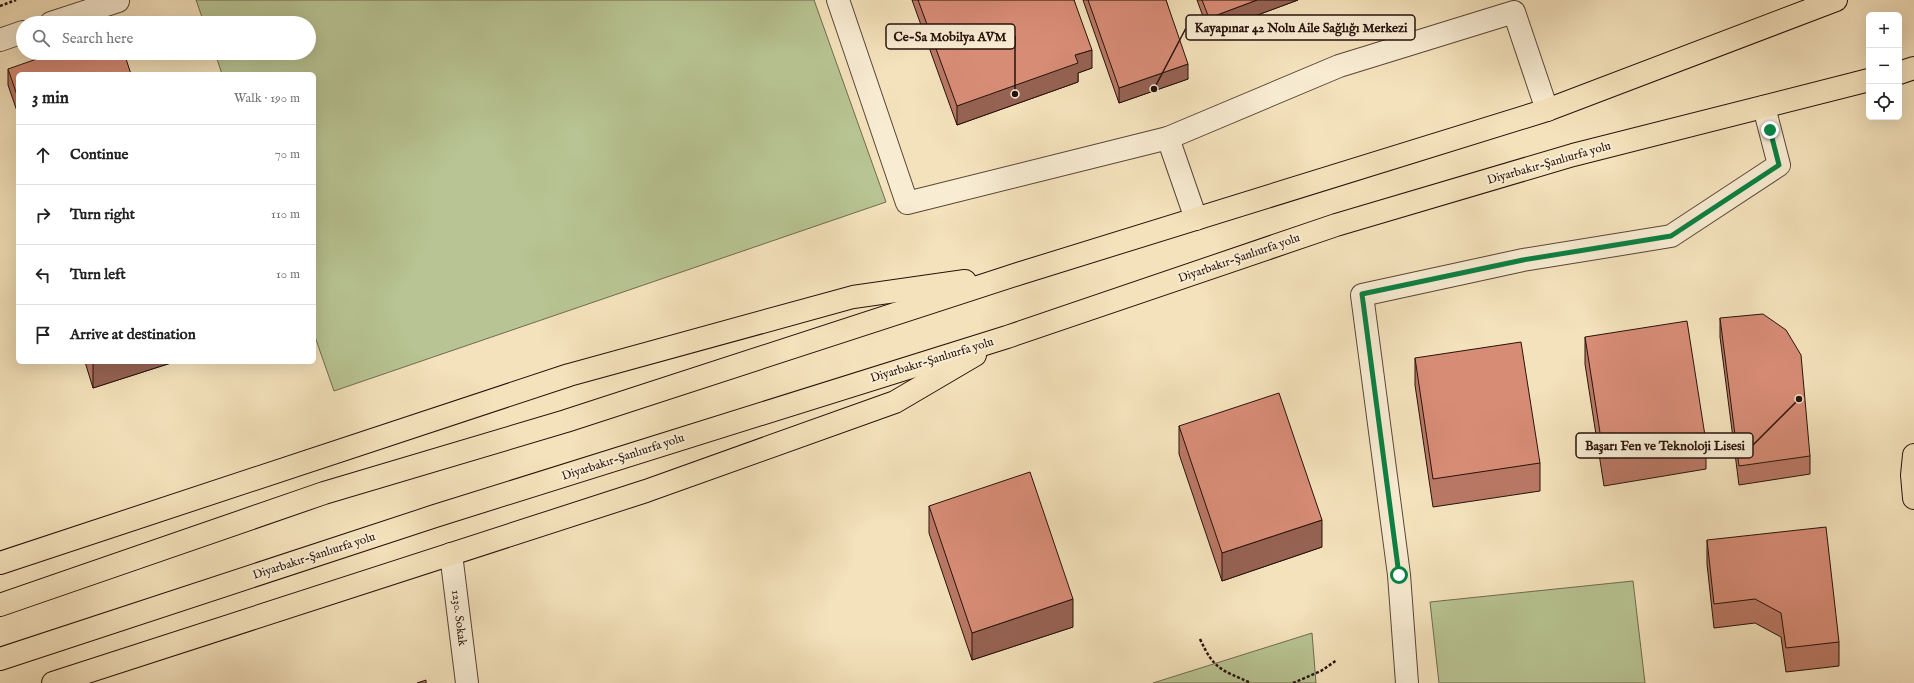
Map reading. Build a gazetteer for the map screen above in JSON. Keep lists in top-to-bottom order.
{
  "streets": {
    "main road": ["Diyarbakır-Şanlıurfa yolu"],
    "street": ["1230. Sokak"]
  },
  "places": ["Kayapınar 42 Nolu Aile Sağlığı Merkezi", "Ce-Sa Mobilya AVM", "Başarı Fen ve Teknoloji Lisesi"],
  "page": {
    "map_buttons": ["+", "−"],
    "search": "Search here",
    "heading": ["3 min", "Walk · 190 m"],
    "list": [
      ["Continue", "70 m"],
      ["Turn right", "110 m"],
      ["Turn left", "10 m"],
      "Arrive at destination"
    ]
  }
}
